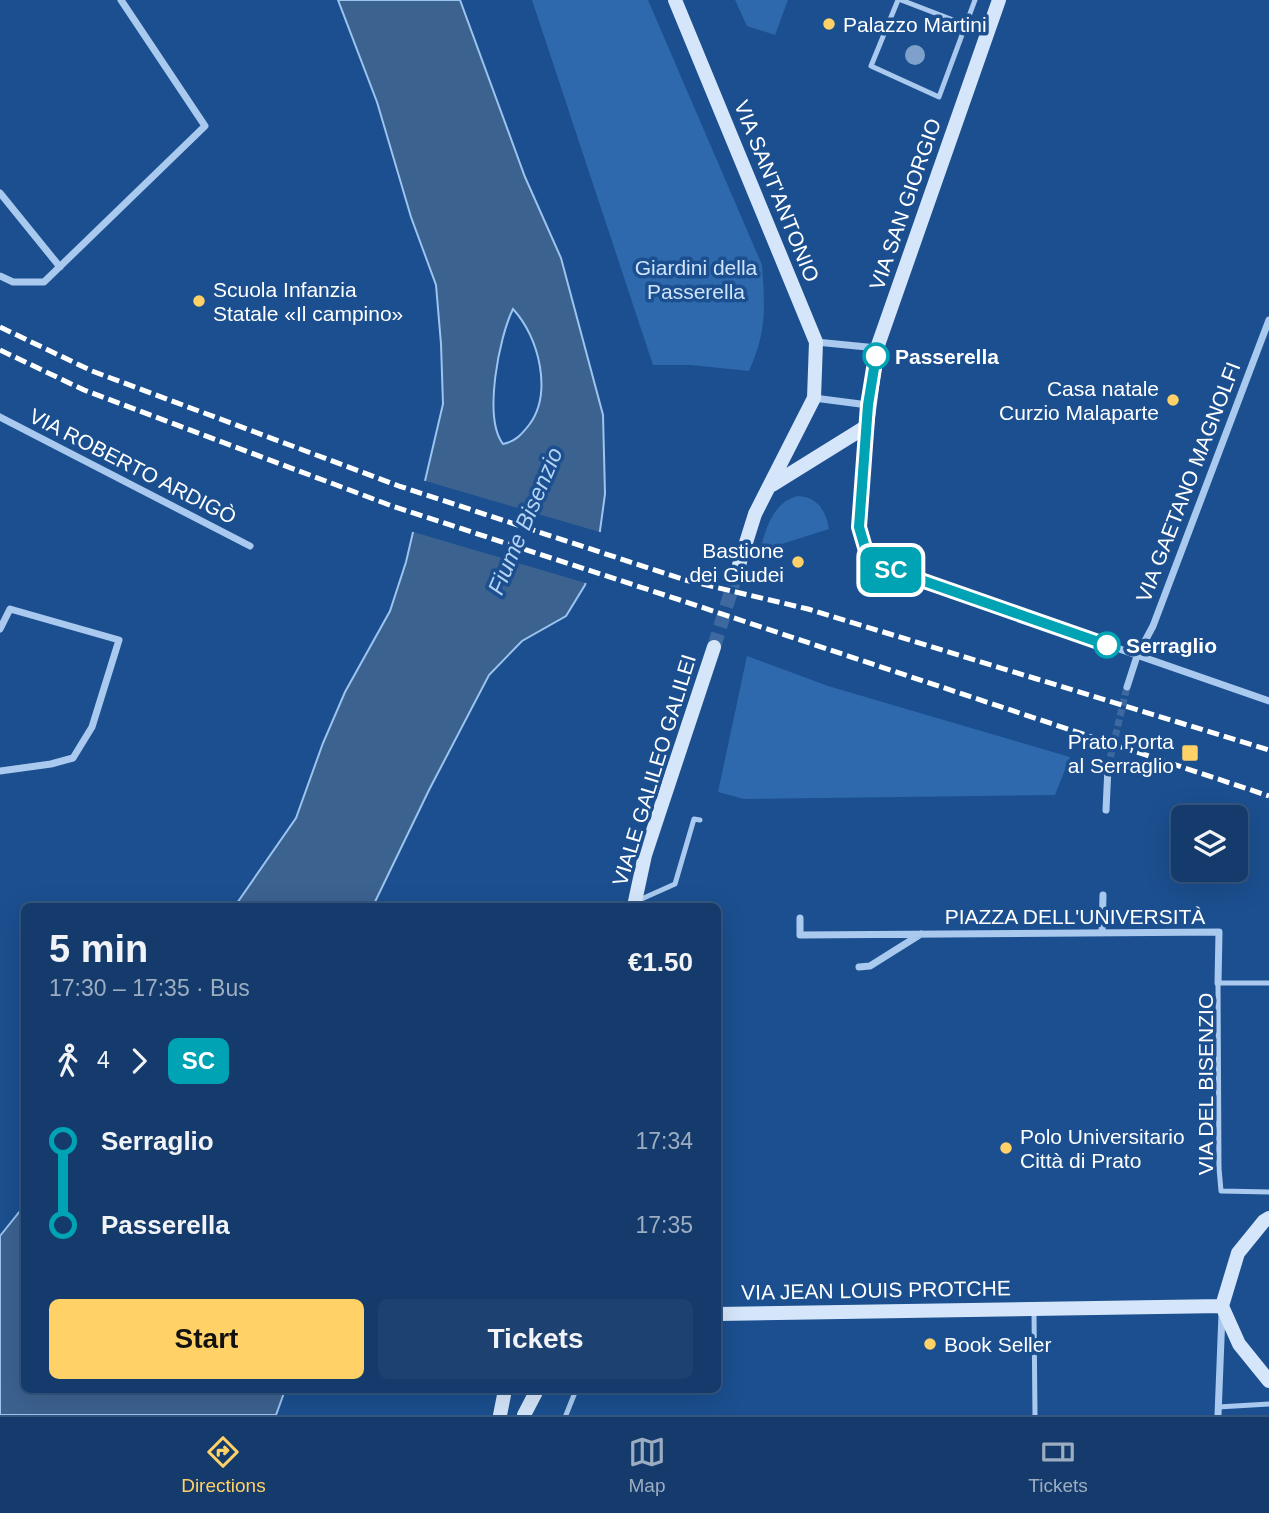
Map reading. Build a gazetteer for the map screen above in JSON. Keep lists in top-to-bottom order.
{
  "streets": {
    "street": [
      "VIA SANT'ANTONIO",
      "VIA SAN GIORGIO",
      "VIA ROBERTO ARDIGÒ",
      "VIA GAETANO MAGNOLFI",
      "VIALE GALILEO GALILEI",
      "PIAZZA DELL'UNIVERSITÀ",
      "VIA JEAN LOUIS PROTCHE"
    ],
    "lane": ["VIA DEL BISENZIO"]
  },
  "crossings": [
    ["PIAZZA DELL'UNIVERSITÀ", "VIA DEL BISENZIO"]
  ],
  "water": ["Fiume Bisenzio"],
  "parks": ["Giardini della Passerella"],
  "places": {
    "other": [
      "Palazzo Martini",
      "Scuola Infanzia Statale «Il campino»",
      "Passerella",
      "Casa natale Curzio Malaparte",
      "Bastione dei Giudei",
      "Serraglio",
      "Polo Universitario Città di Prato",
      "Book Seller"
    ],
    "transit": ["Prato Porta al Serraglio"]
  },
  "lines": ["bus line SC"],
  "page": {
    "on_map": "SC",
    "heading": ["5 min", "17:30 – 17:35 · Bus", "€1.50"],
    "legs": ["4", "SC"],
    "list": [
      {
        "name": "Serraglio",
        "value": "17:34"
      },
      {
        "name": "Passerella",
        "value": "17:35"
      }
    ],
    "buttons": ["Start", "Tickets"],
    "tabs": ["Directions", "Map", "Tickets"]
  }
}
